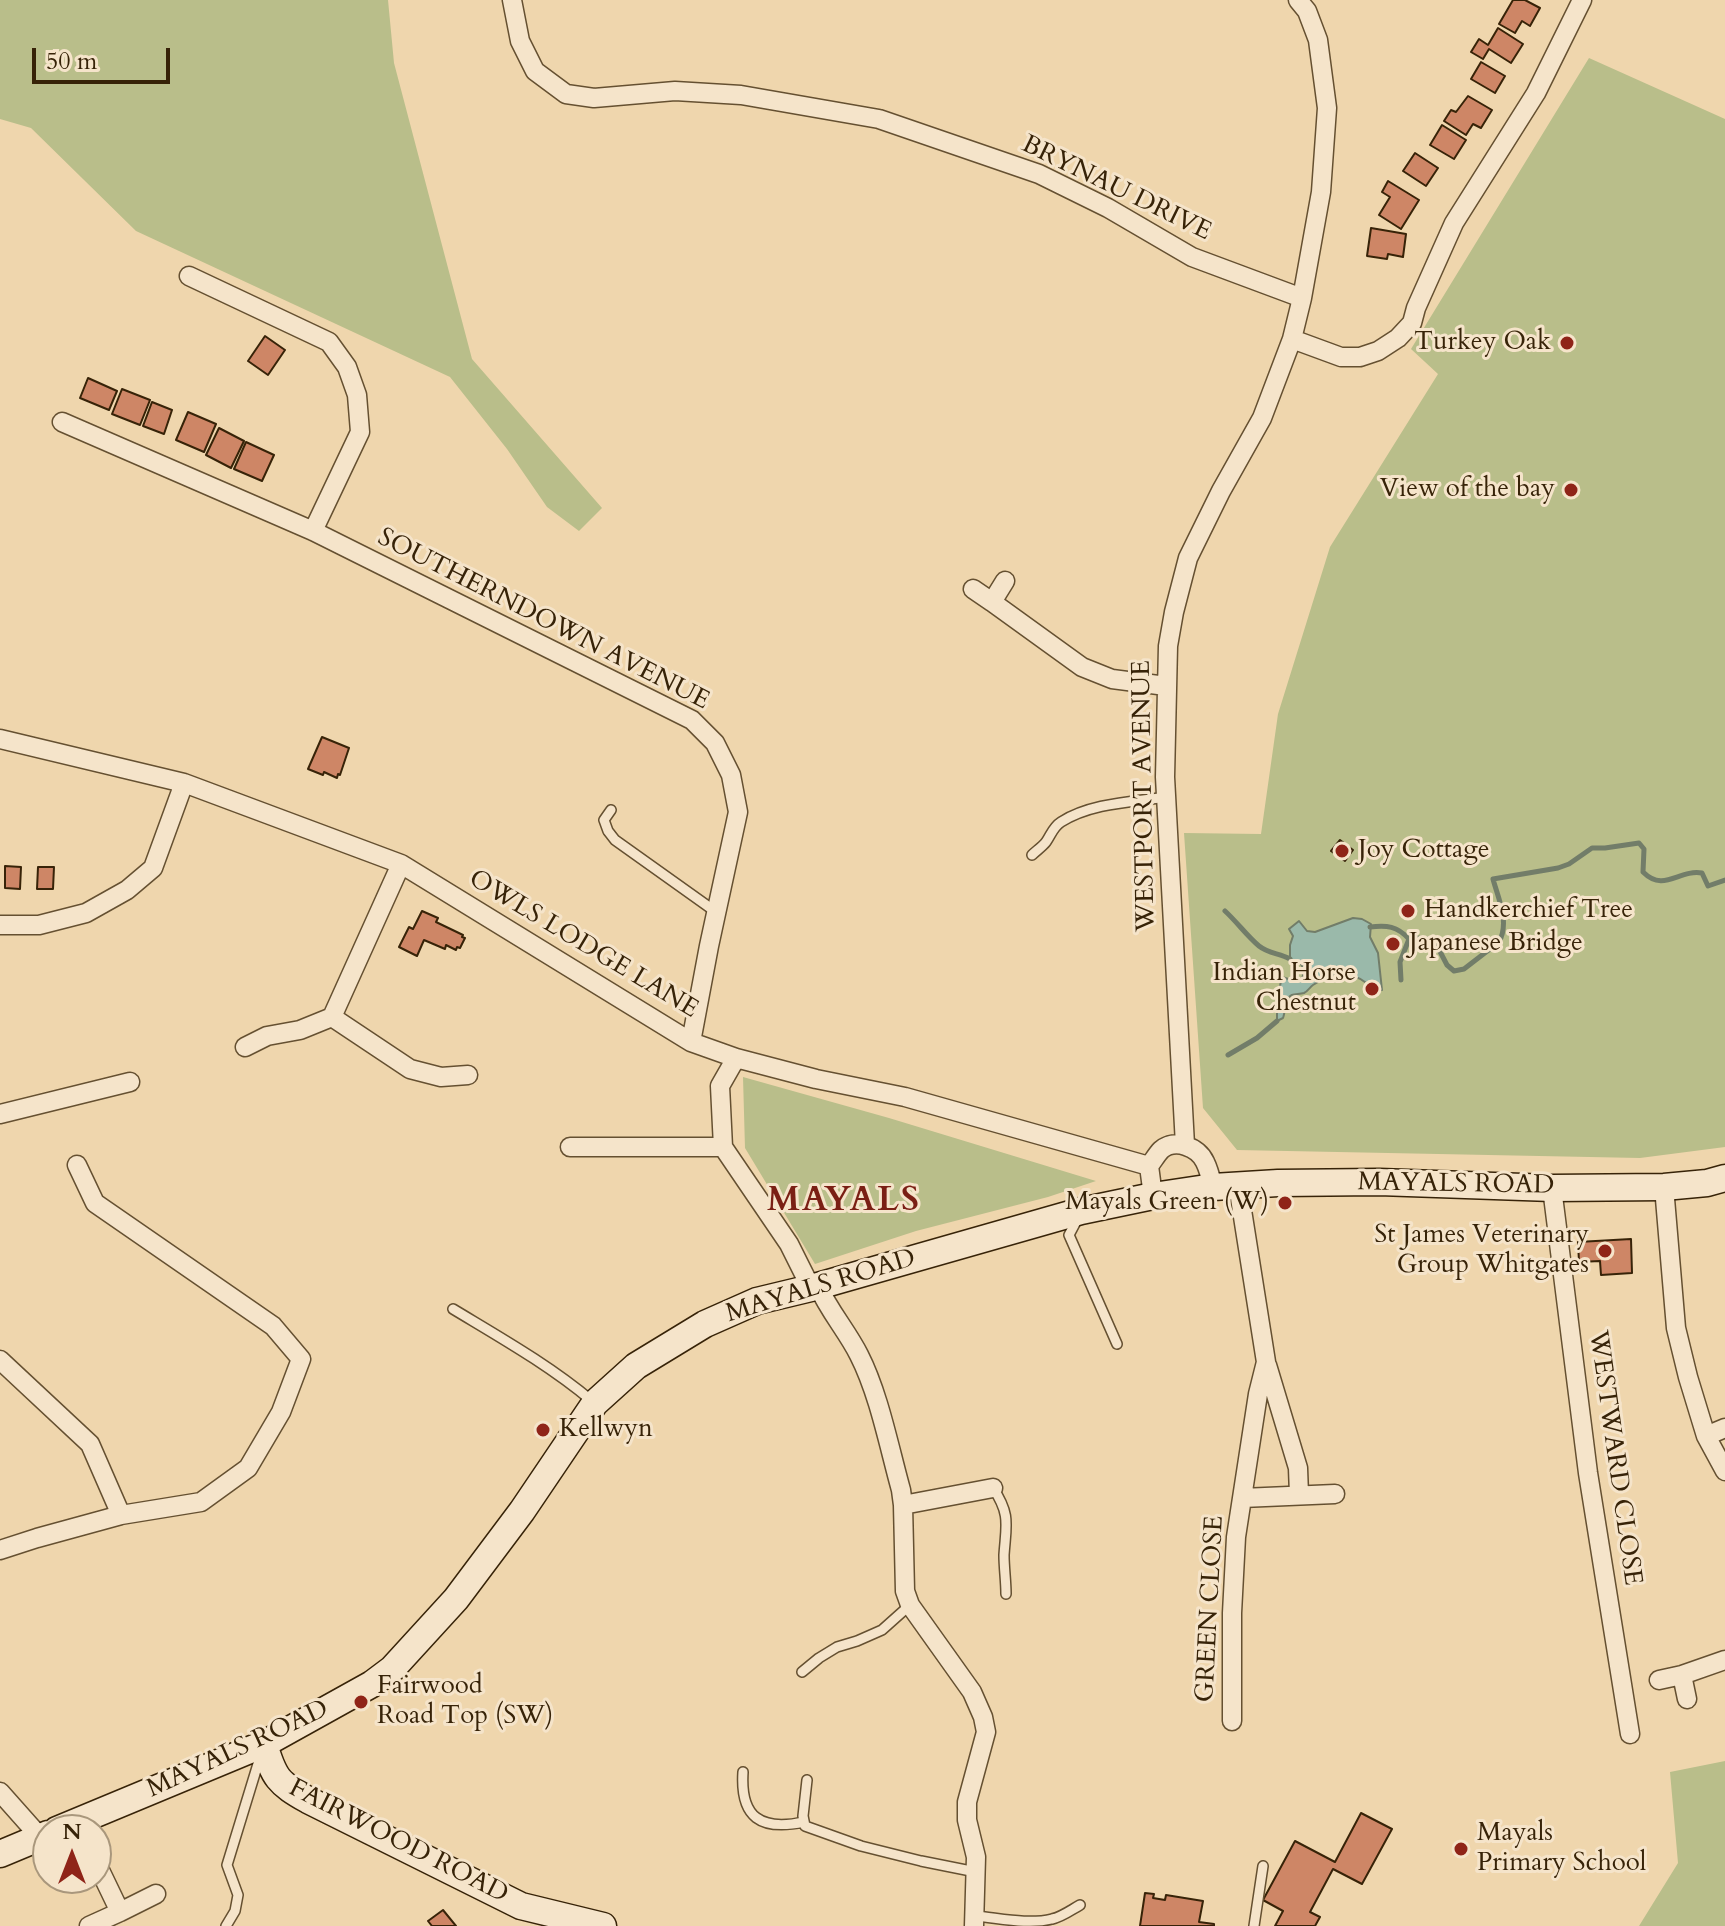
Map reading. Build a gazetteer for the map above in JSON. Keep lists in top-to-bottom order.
{
  "streets": {
    "main road": ["MAYALS ROAD", "FAIRWOOD ROAD"],
    "street": [
      "BRYNAU DRIVE",
      "SOUTHERNDOWN AVENUE",
      "WESTPORT AVENUE",
      "OWLS LODGE LANE",
      "WESTWARD CLOSE",
      "GREEN CLOSE"
    ]
  },
  "crossings": [
    ["BRYNAU DRIVE", "WESTPORT AVENUE"],
    ["SOUTHERNDOWN AVENUE", "OWLS LODGE LANE"],
    ["WESTPORT AVENUE", "GREEN CLOSE"],
    ["MAYALS ROAD", "WESTWARD CLOSE"],
    ["MAYALS ROAD", "GREEN CLOSE"],
    ["MAYALS ROAD", "FAIRWOOD ROAD"]
  ],
  "districts": ["MAYALS"],
  "places": [
    "Turkey Oak",
    "View of the bay",
    "Joy Cottage",
    "Handkerchief Tree",
    "Japanese Bridge",
    "Indian Horse Chestnut",
    "Mayals Green (W)",
    "St James Veterinary Group Whitgates",
    "Kellwyn",
    "Fairwood Road Top (SW)",
    "Mayals Primary School"
  ],
  "scale_bar": "50 m",
  "north": "top"
}
